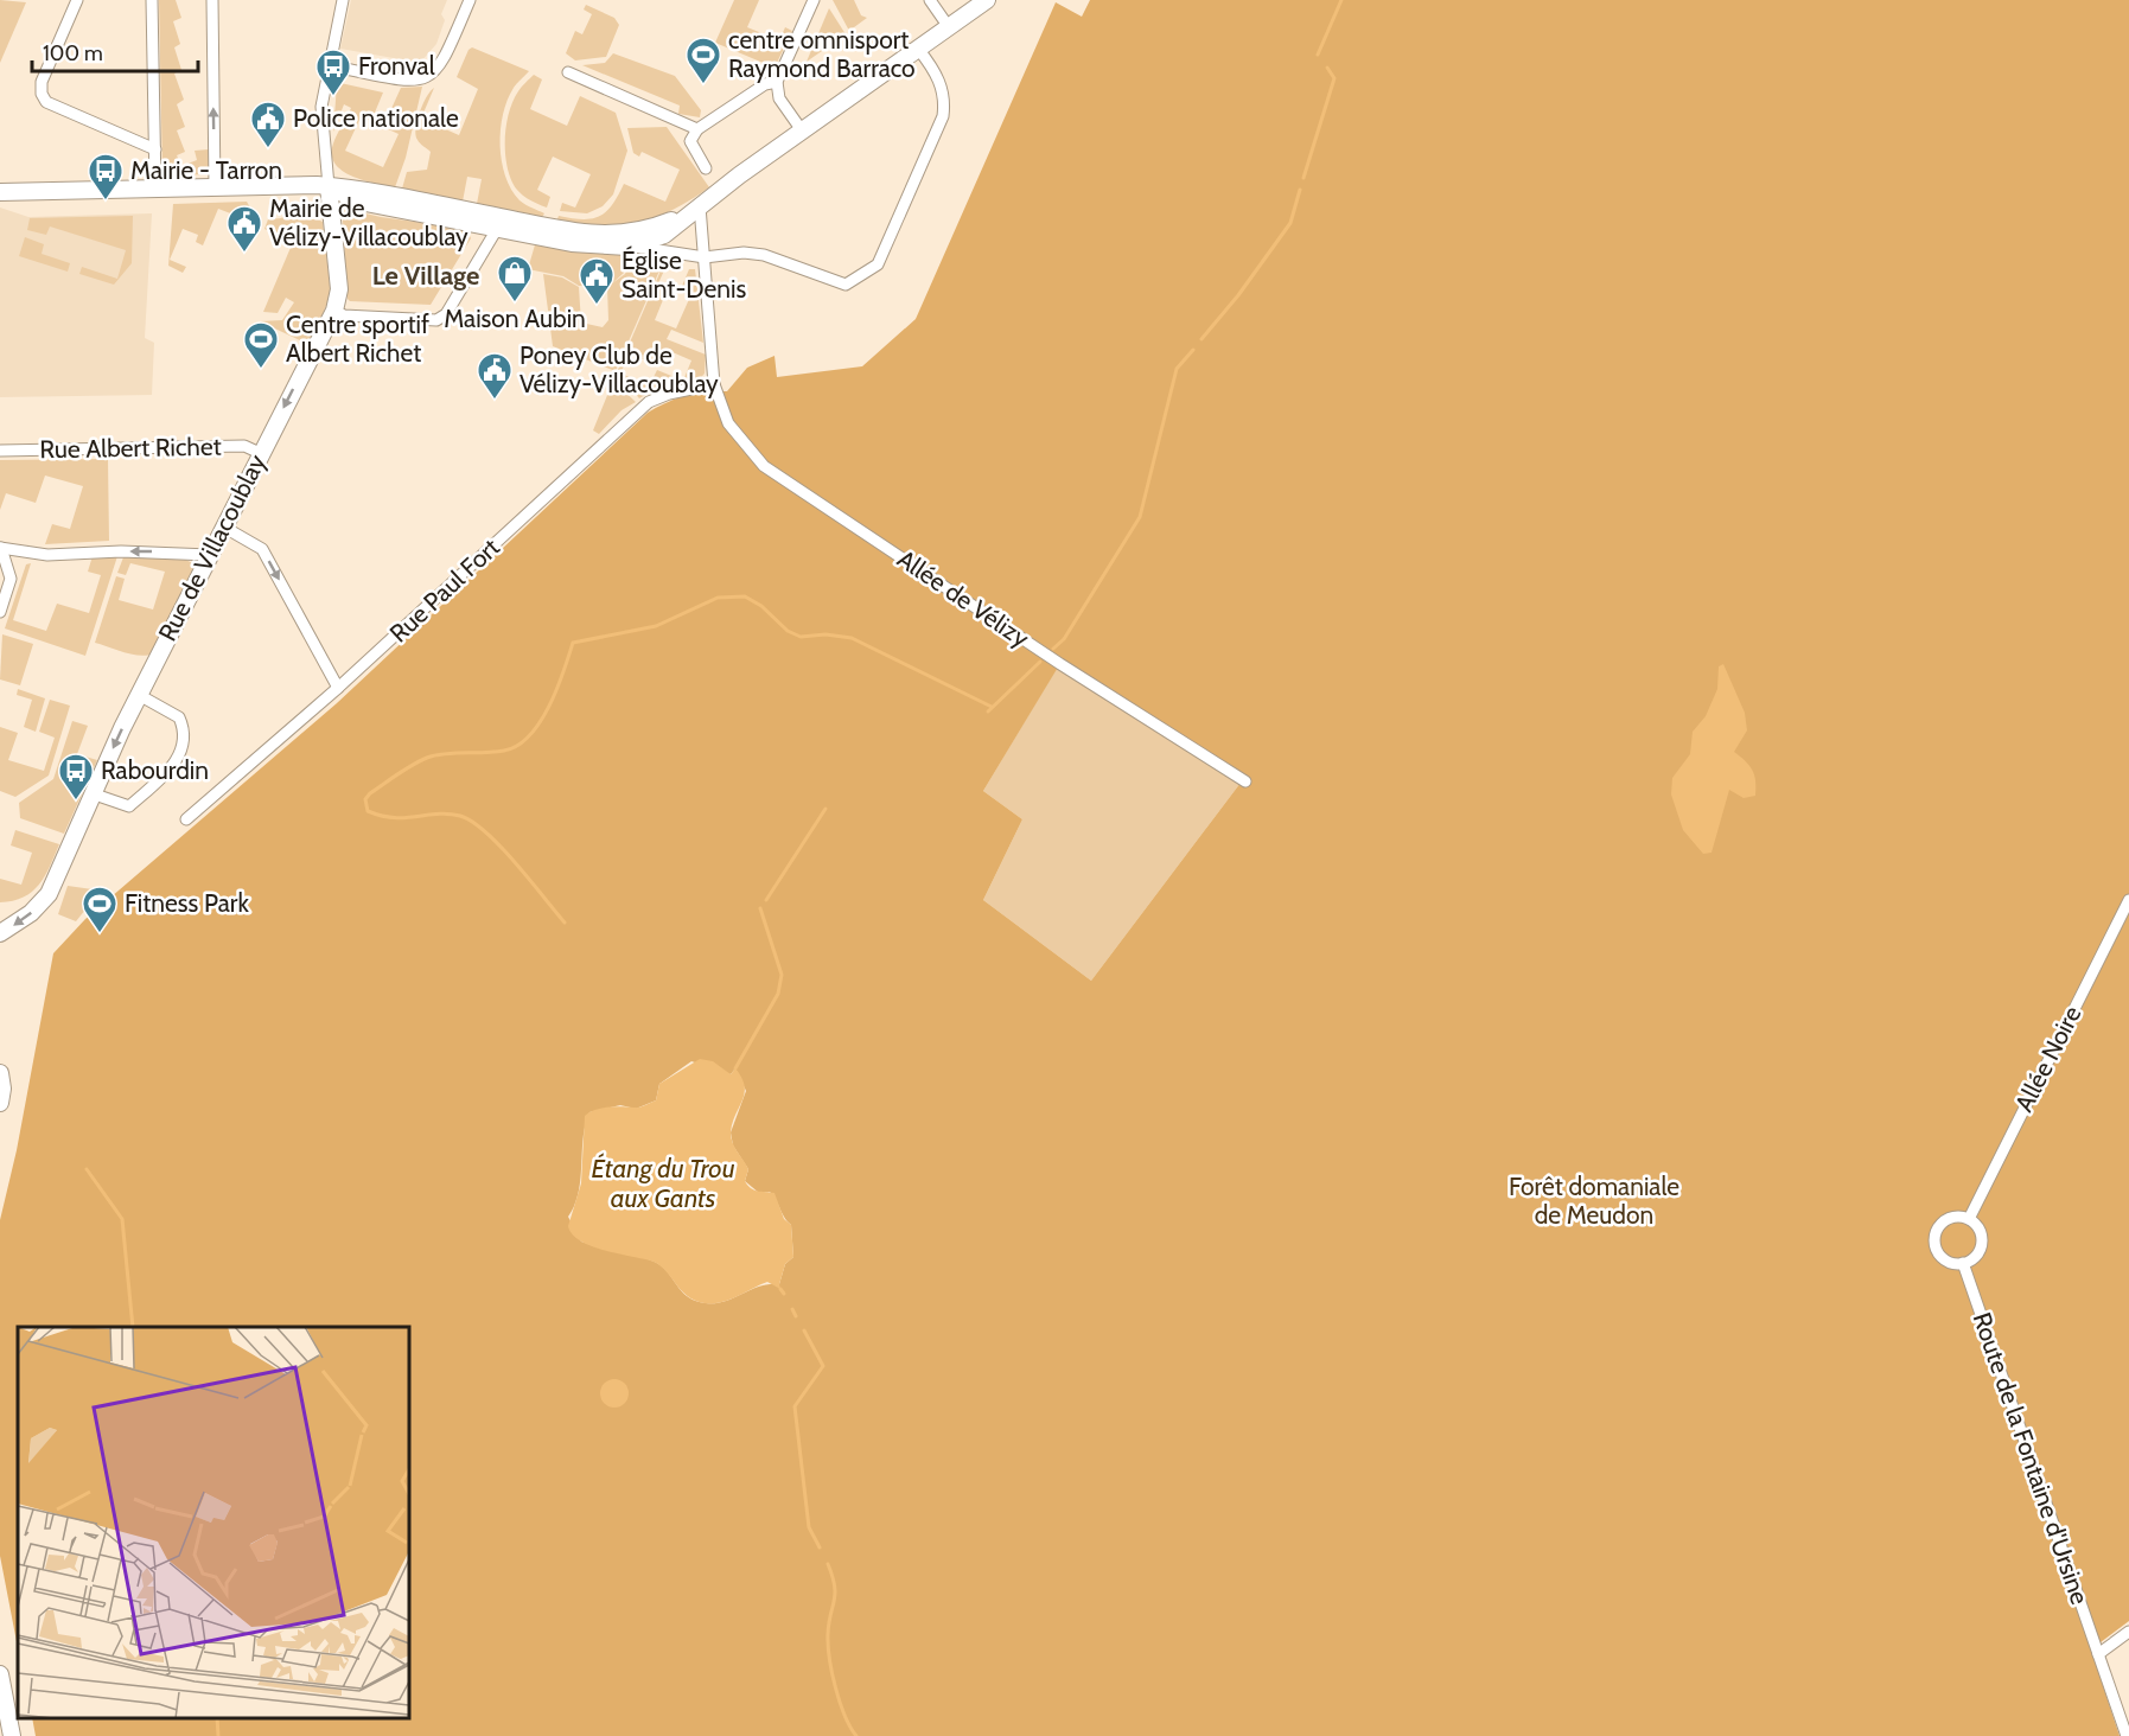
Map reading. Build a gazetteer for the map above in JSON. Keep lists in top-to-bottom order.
{
  "streets": {
    "street": [
      "Rue Albert Richet",
      "Rue de Villacoublay",
      "Rue Paul Fort",
      "Allée de Vélizy",
      "Allée Noire",
      "Route de la Fontaine d'Ursine"
    ]
  },
  "crossings": [
    ["Rue Albert Richet", "Rue de Villacoublay"],
    ["Rue Paul Fort", "Allée de Vélizy"],
    ["Allée Noire", "Route de la Fontaine d'Ursine"]
  ],
  "one_way": ["Rue de Villacoublay"],
  "districts": ["Le Village"],
  "water": ["Étang du Trou aux Gants"],
  "parks": ["Forêt domaniale de Meudon"],
  "places": {
    "sports": ["centre omnisport Raymond Barraco", "Centre sportif Albert Richet", "Fitness Park"],
    "bus stop": ["Fronval", "Mairie - Tarron", "Rabourdin"],
    "public building": [
      "Police nationale",
      "Mairie de Vélizy-Villacoublay",
      "Église Saint-Denis",
      "Poney Club de Vélizy-Villacoublay"
    ],
    "shop": ["Maison Aubin"]
  },
  "scale_bar": "100 m"
}
